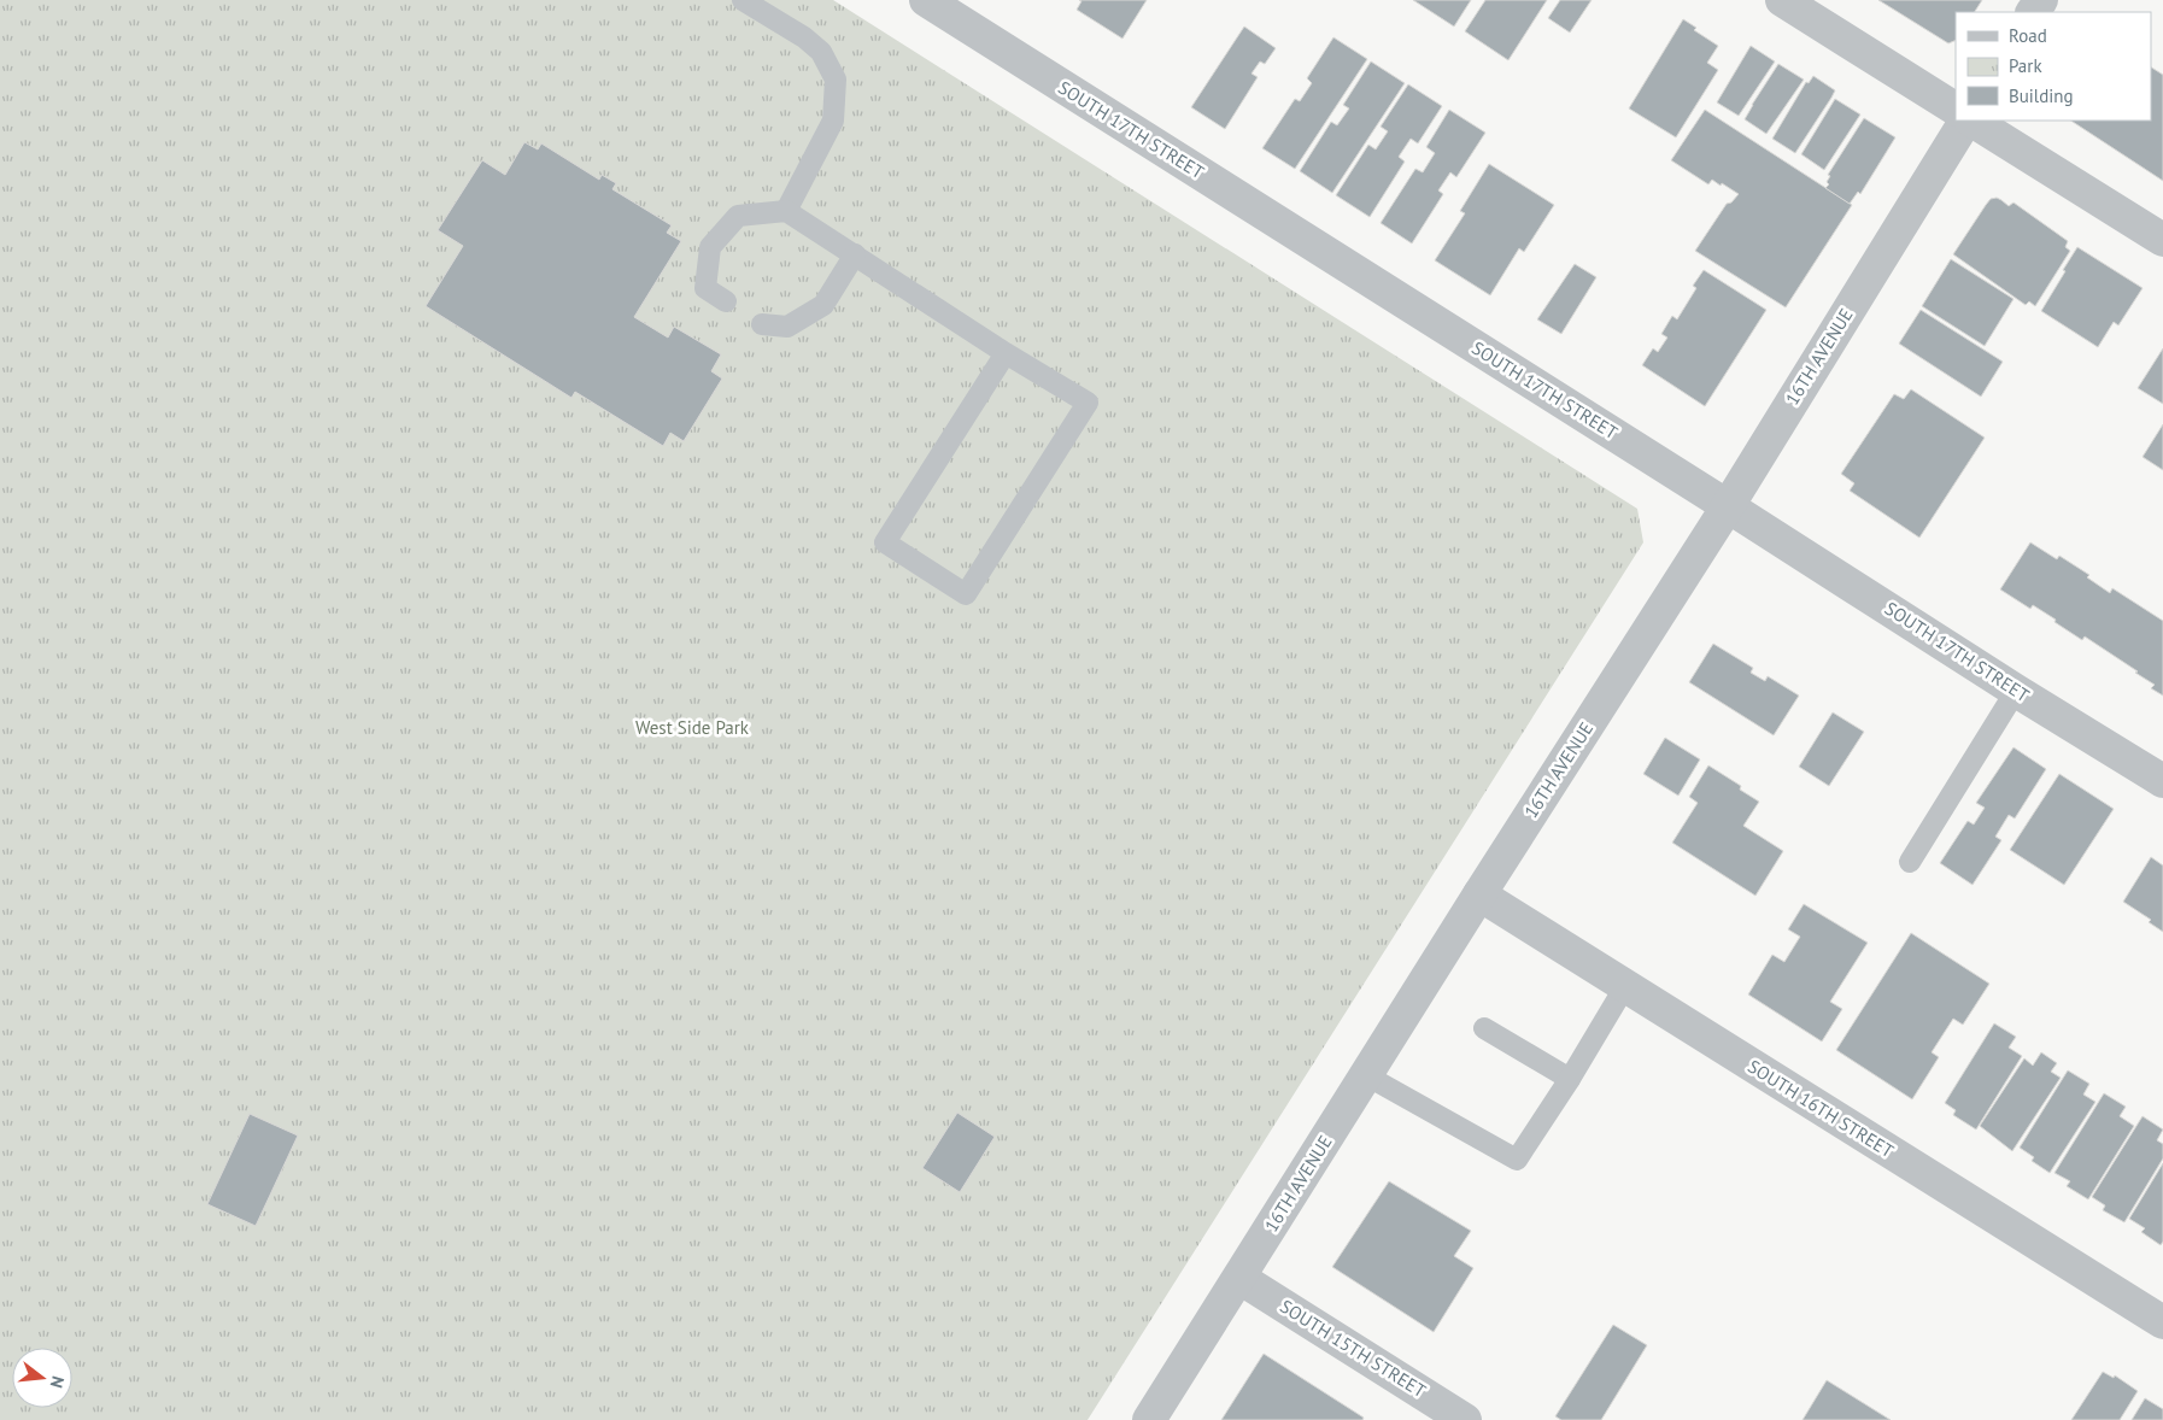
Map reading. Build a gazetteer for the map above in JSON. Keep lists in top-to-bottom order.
{
  "streets": {
    "street": [
      "SOUTH 17TH STREET",
      "16TH AVENUE",
      "SOUTH 16TH STREET",
      "SOUTH 15TH STREET"
    ]
  },
  "crossings": [
    ["SOUTH 17TH STREET", "16TH AVENUE"],
    ["16TH AVENUE", "SOUTH 16TH STREET"],
    ["16TH AVENUE", "SOUTH 15TH STREET"]
  ],
  "parks": ["West Side Park"],
  "legend": ["Road", "Park", "Building"],
  "north": "right"
}
